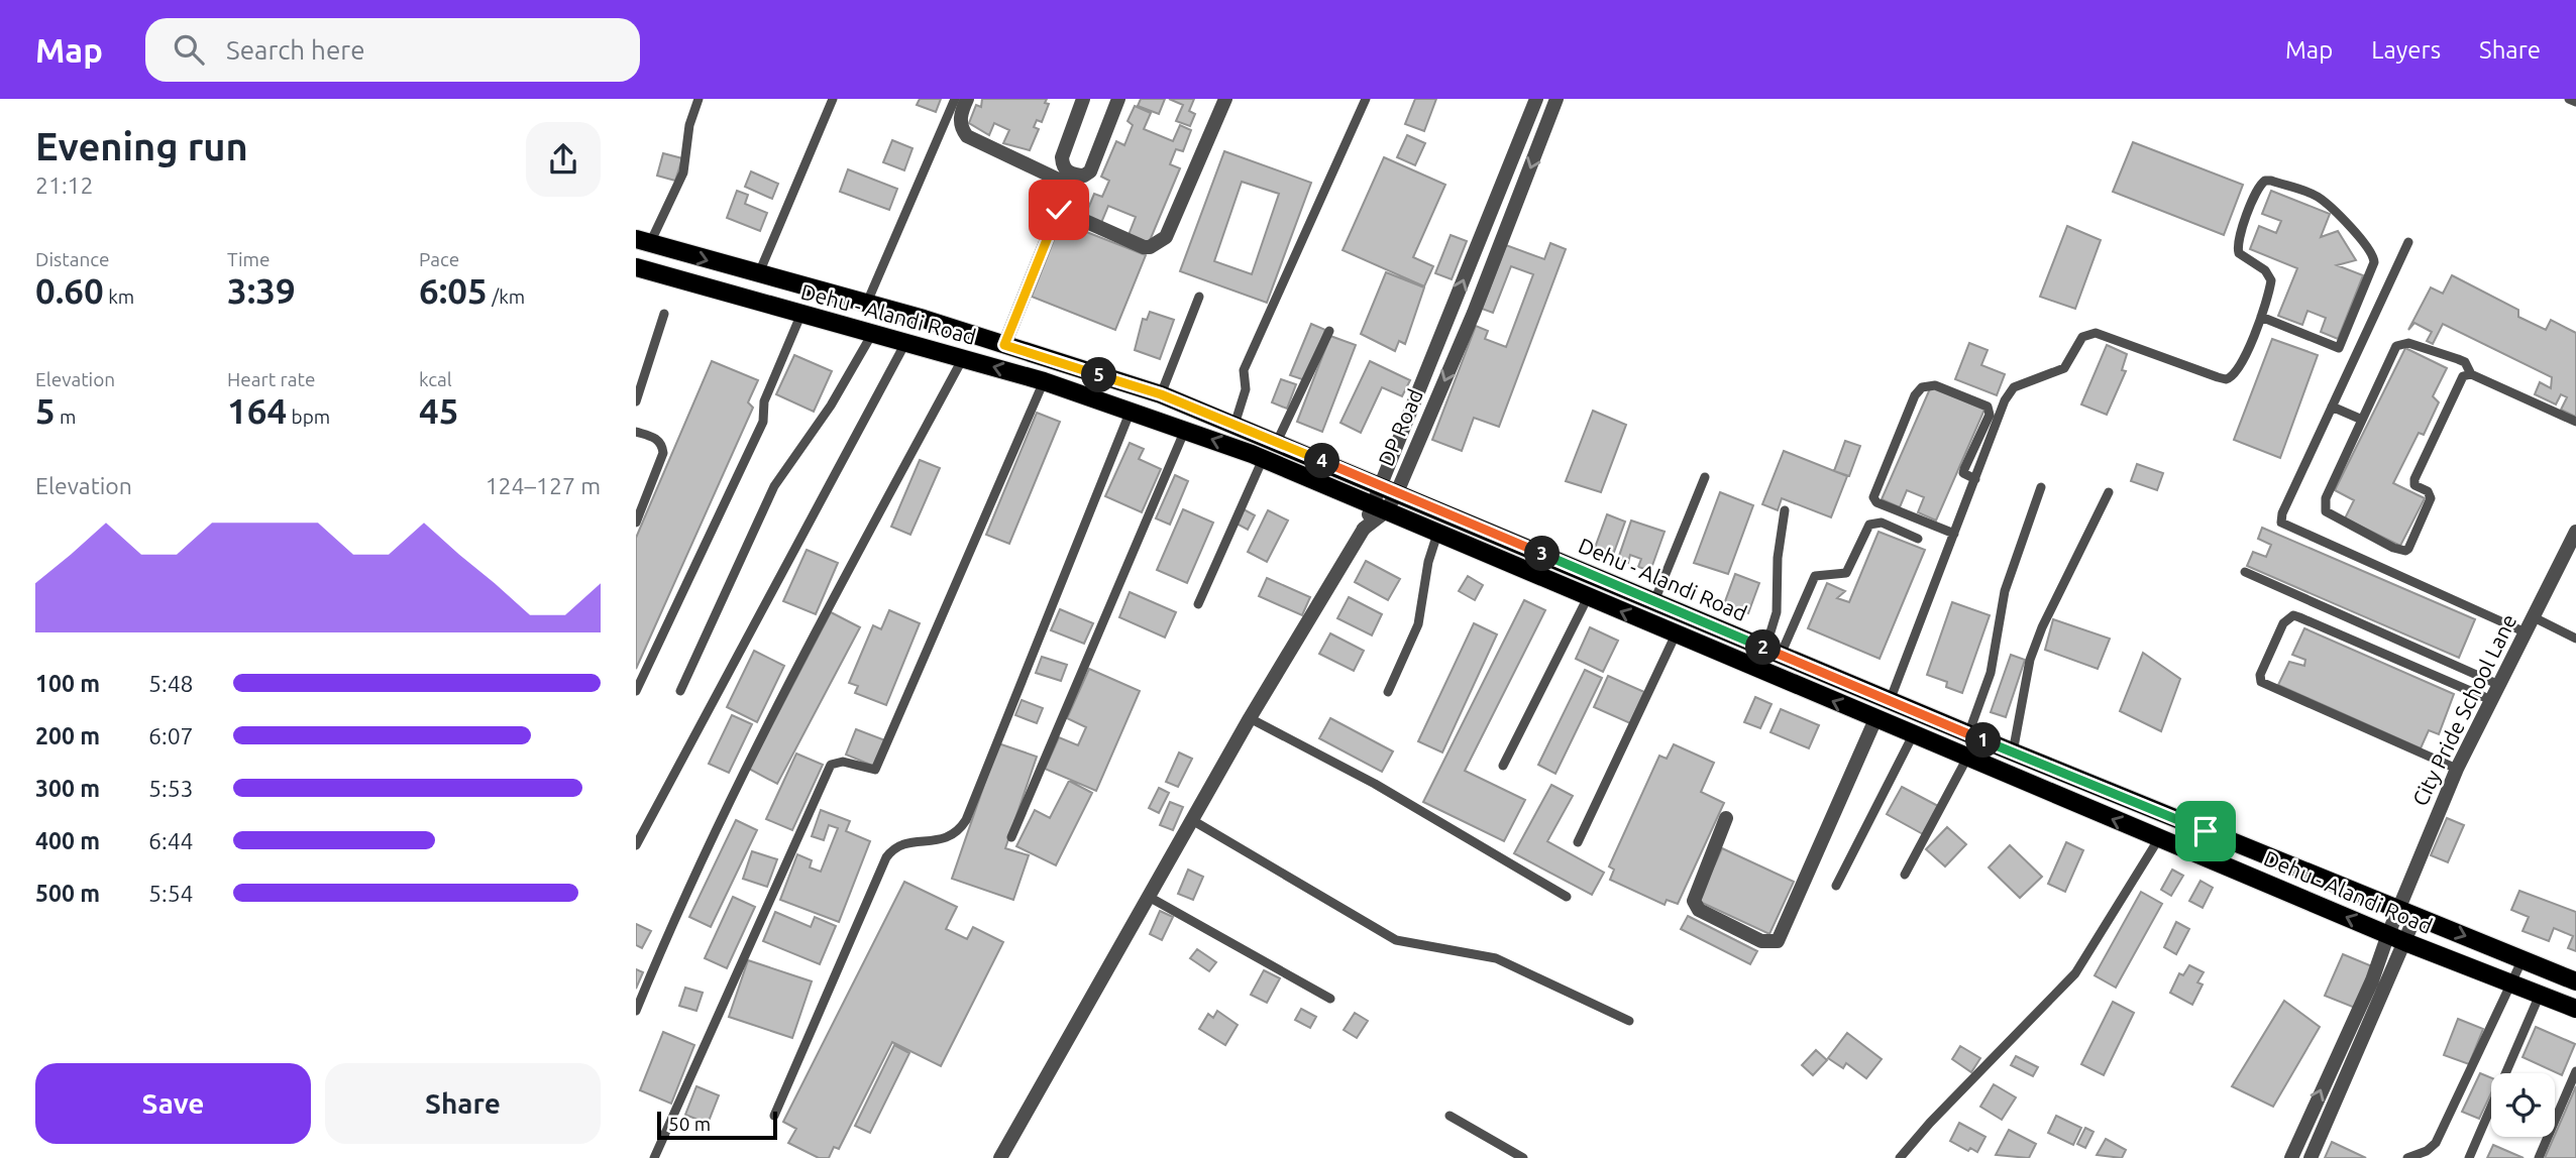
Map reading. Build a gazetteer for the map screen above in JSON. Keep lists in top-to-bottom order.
{
  "streets": {
    "main road": ["Dehu - Alandi Road"],
    "street": ["DP Road", "City Pride School Lane"]
  },
  "crossings": [
    ["Dehu - Alandi Road", "DP Road"],
    ["Dehu - Alandi Road", "City Pride School Lane"]
  ],
  "scale_bar": "50 m",
  "page": {
    "header": "Map",
    "search": "Search here",
    "nav": ["Map", "Layers", "Share"],
    "heading": ["Evening run", "21:12"],
    "stats": [
      ["Distance", "0.60 km"],
      ["Time", "3:39"],
      ["Pace", "6:05 /km"],
      ["Elevation", "5 m"],
      ["Heart rate", "164 bpm"],
      ["kcal", "45"]
    ],
    "pins": [
      "5",
      "4",
      "3",
      "2",
      "1"
    ],
    "chart": ["Elevation", "124–127 m"],
    "list": [
      {
        "name": "100 m",
        "note": "5:48"
      },
      {
        "name": "200 m",
        "note": "6:07"
      },
      {
        "name": "300 m",
        "note": "5:53"
      },
      {
        "name": "400 m",
        "note": "6:44"
      },
      {
        "name": "500 m",
        "note": "5:54"
      }
    ],
    "buttons": ["Save", "Share"],
    "scale": "50 m"
  }
}
